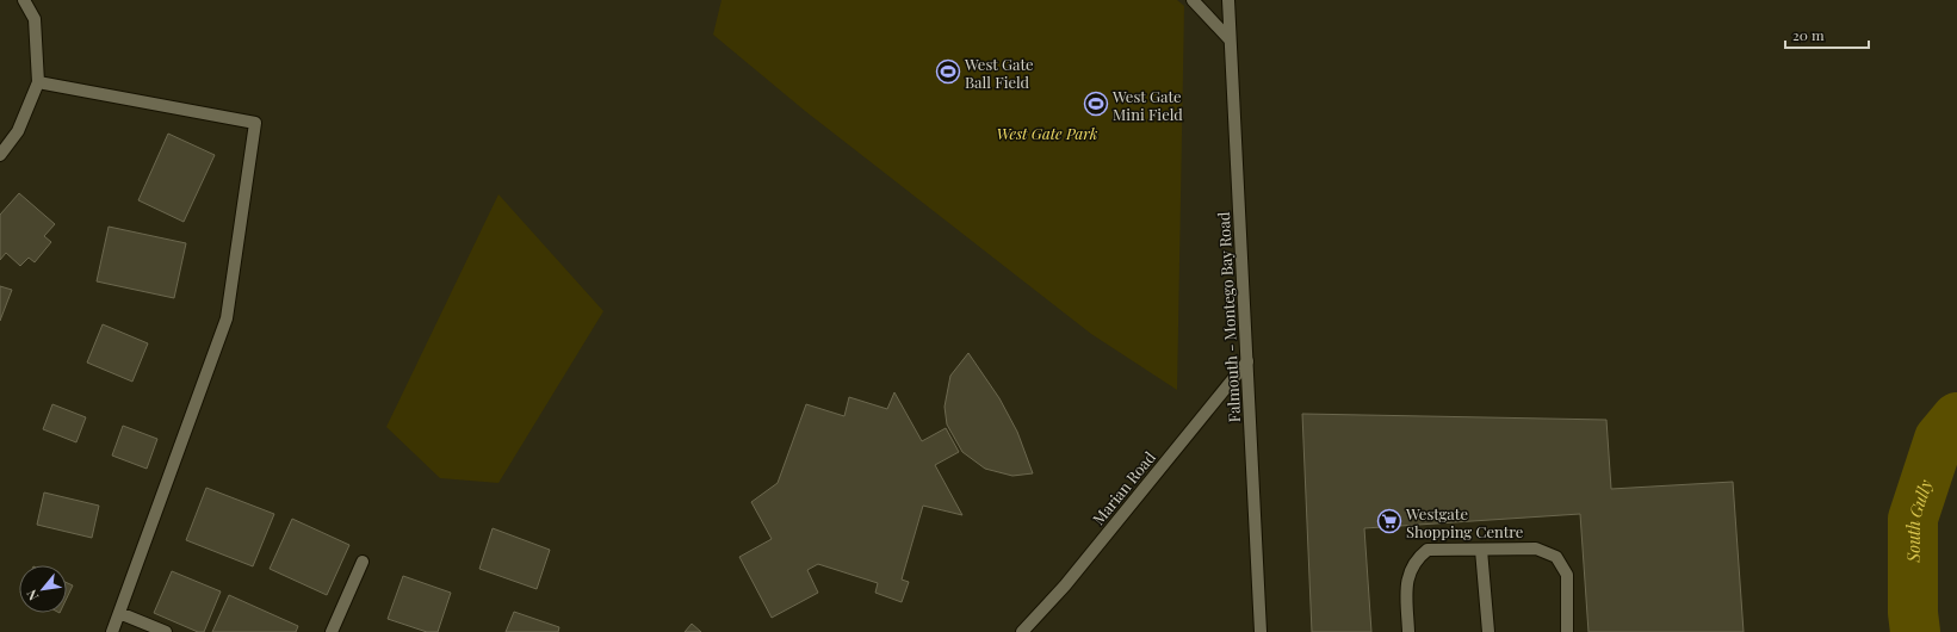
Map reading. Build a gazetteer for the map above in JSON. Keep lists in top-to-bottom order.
{
  "streets": {
    "street": ["Falmouth - Montego Bay Road", "Marian Road"]
  },
  "crossings": [
    ["Falmouth - Montego Bay Road", "Marian Road"]
  ],
  "water": ["South Gully"],
  "parks": ["West Gate Park"],
  "places": {
    "sports": ["West Gate Ball Field", "West Gate Mini Field"],
    "supermarket": ["Westgate Shopping Centre"]
  },
  "scale_bar": "20 m",
  "north": "bottom left"
}
